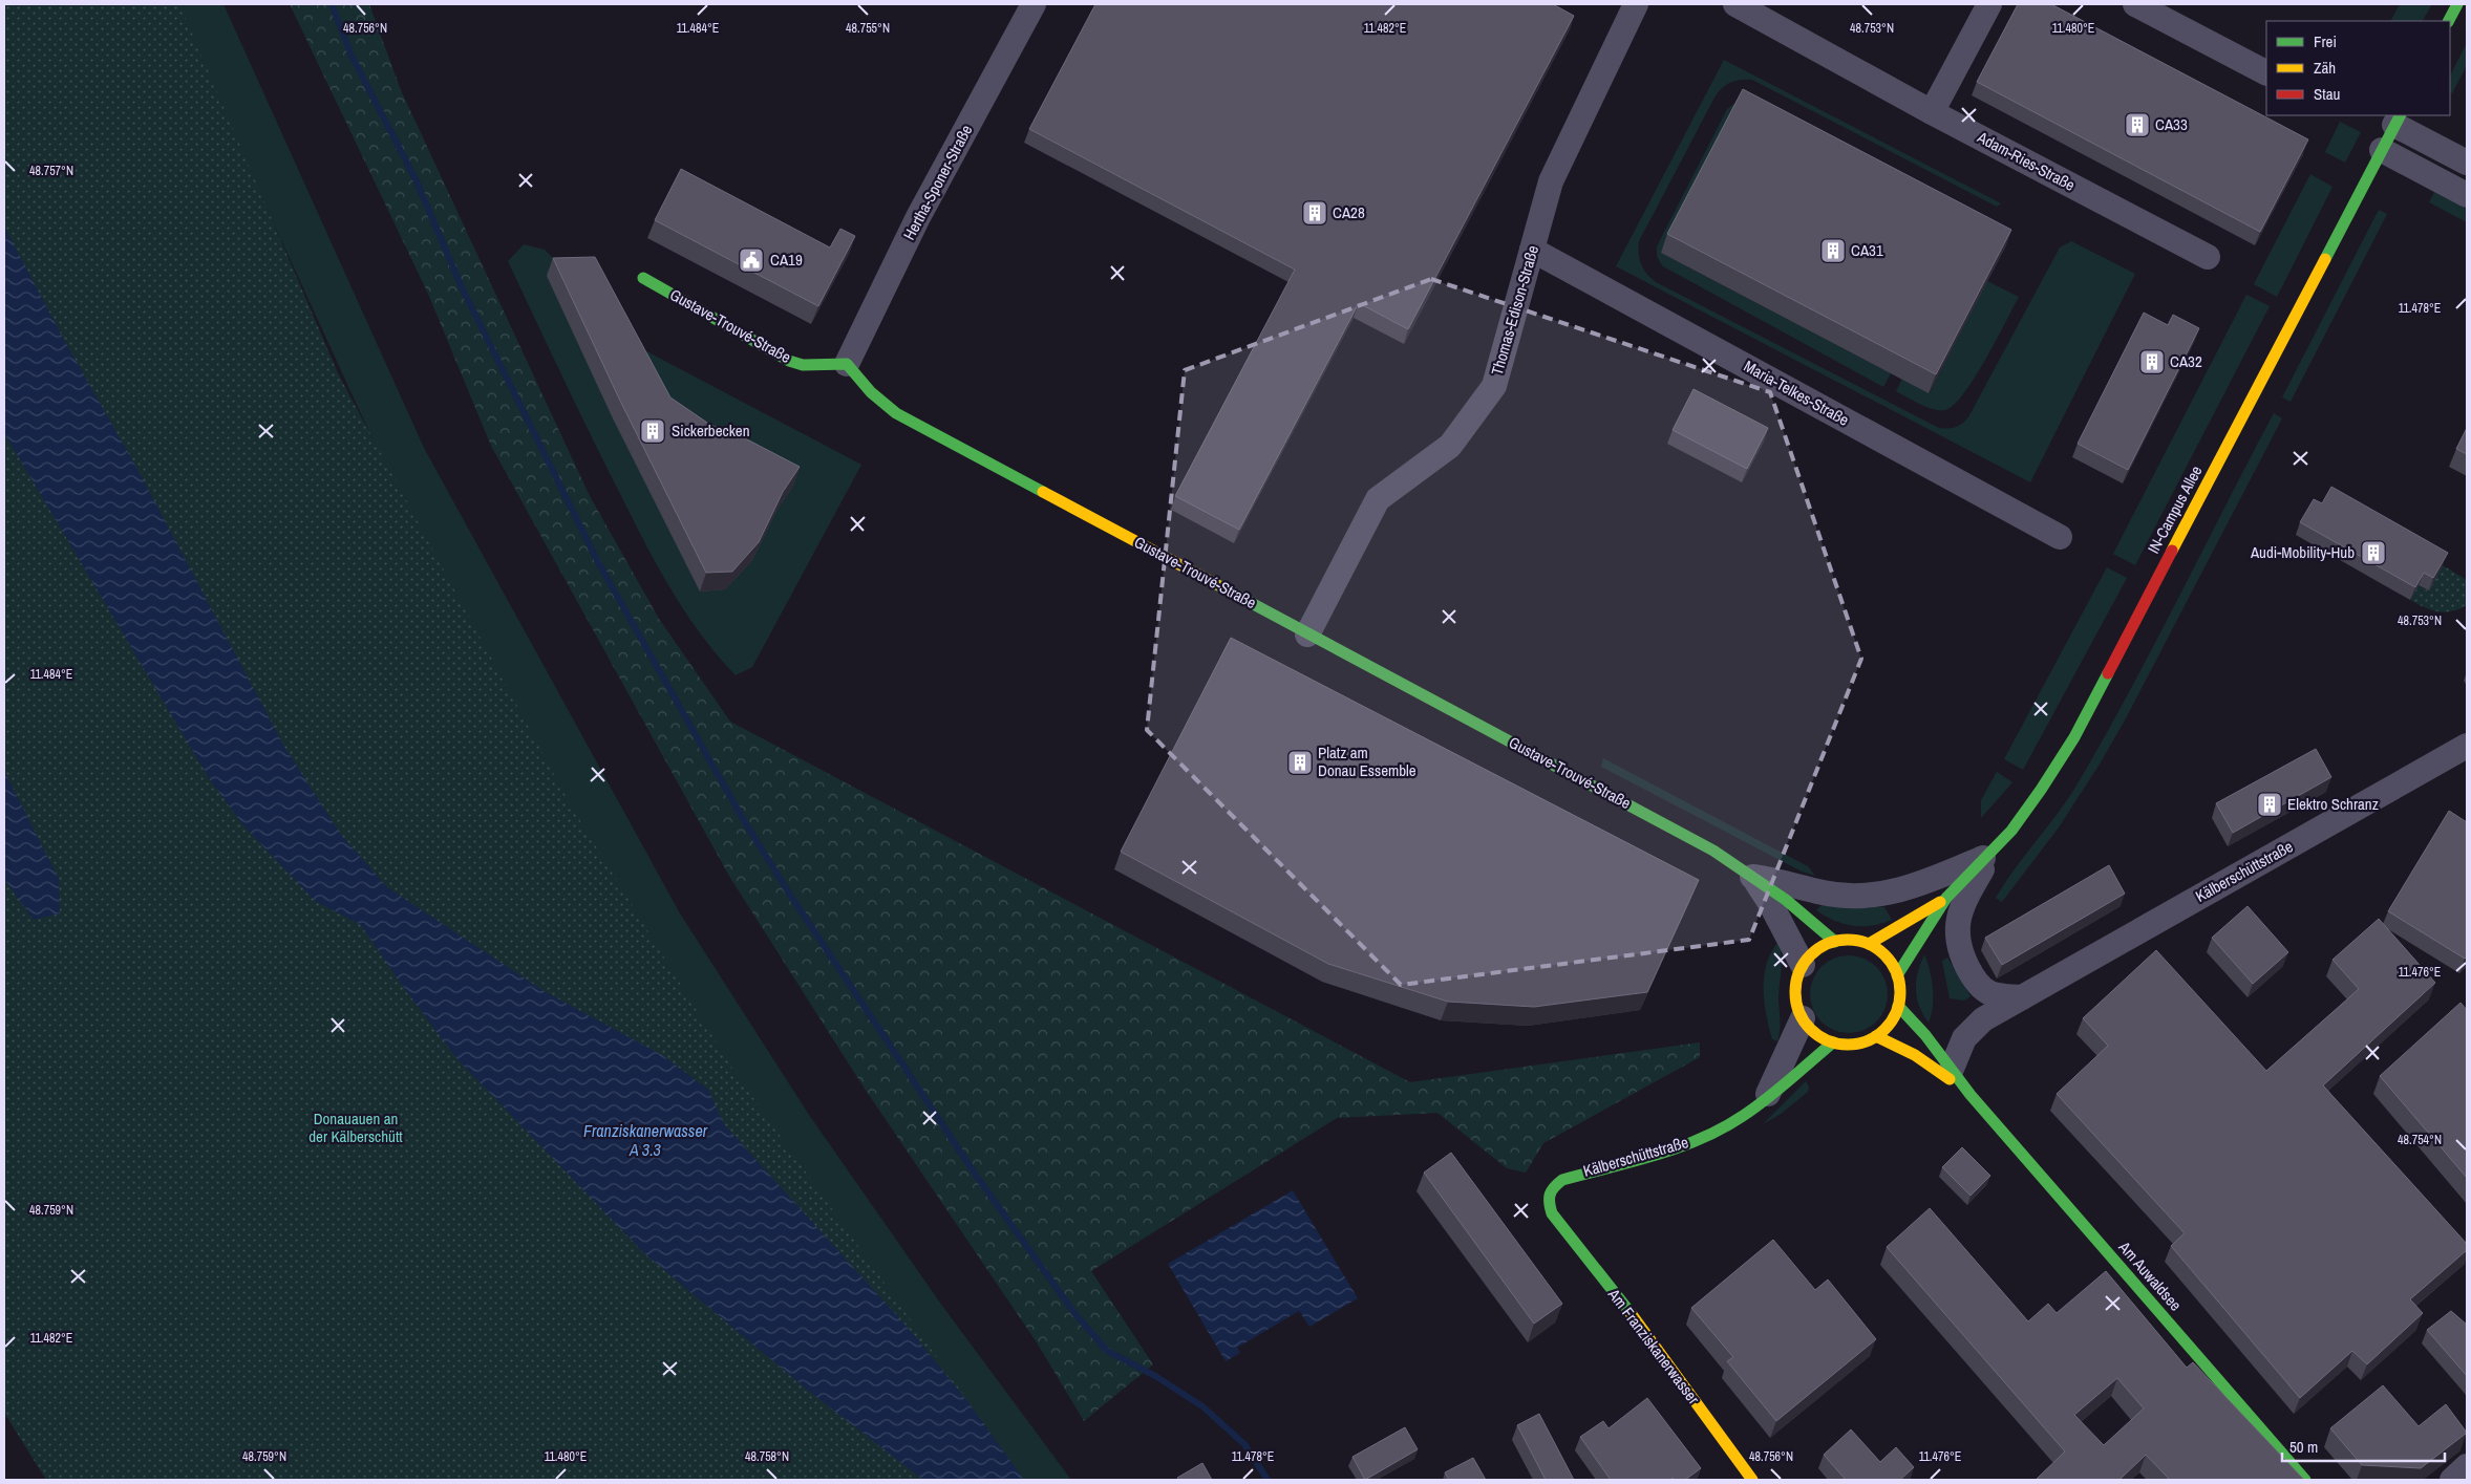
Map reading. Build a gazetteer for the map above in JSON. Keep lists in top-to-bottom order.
{
  "streets": {
    "street": [
      "Adam-Ries-Straße",
      "Hertha-Sponer-Straße",
      "Thomas-Edison-Straße",
      "Gustave-Trouvé-Straße",
      "Maria-Telkes-Straße",
      "IN-Campus Allee",
      "Kälberschüttstraße",
      "Am Auwaldsee",
      "Am Franziskanerwasser"
    ]
  },
  "crossings": [
    ["Hertha-Sponer-Straße", "Gustave-Trouvé-Straße"],
    ["Thomas-Edison-Straße", "Gustave-Trouvé-Straße"],
    ["Thomas-Edison-Straße", "Maria-Telkes-Straße"],
    ["Gustave-Trouvé-Straße", "IN-Campus Allee"],
    ["Gustave-Trouvé-Straße", "Kälberschüttstraße"],
    ["Gustave-Trouvé-Straße", "Am Auwaldsee"],
    ["IN-Campus Allee", "Kälberschüttstraße"],
    ["IN-Campus Allee", "Am Auwaldsee"],
    ["Kälberschüttstraße", "Am Auwaldsee"],
    ["Kälberschüttstraße", "Am Franziskanerwasser"]
  ],
  "water": ["Franziskanerwasser A 3.3"],
  "parks": ["Donauauen an der Kälberschütt"],
  "places": {
    "building": [
      "CA33",
      "CA28",
      "CA31",
      "CA32",
      "Sickerbecken",
      "Audi-Mobility-Hub",
      "Platz am Donau Essemble",
      "Elektro Schranz"
    ],
    "public building": ["CA19"]
  },
  "legend": ["Frei", "Zäh", "Stau"],
  "scale_bar": "50 m",
  "coordinates": [
    "11.484°E",
    "11.482°E",
    "11.480°E",
    "48.756°N",
    "48.755°N",
    "48.753°N",
    "48.757°N",
    "11.478°E",
    "11.476°E",
    "48.754°N",
    "48.759°N",
    "48.758°N"
  ]
}
